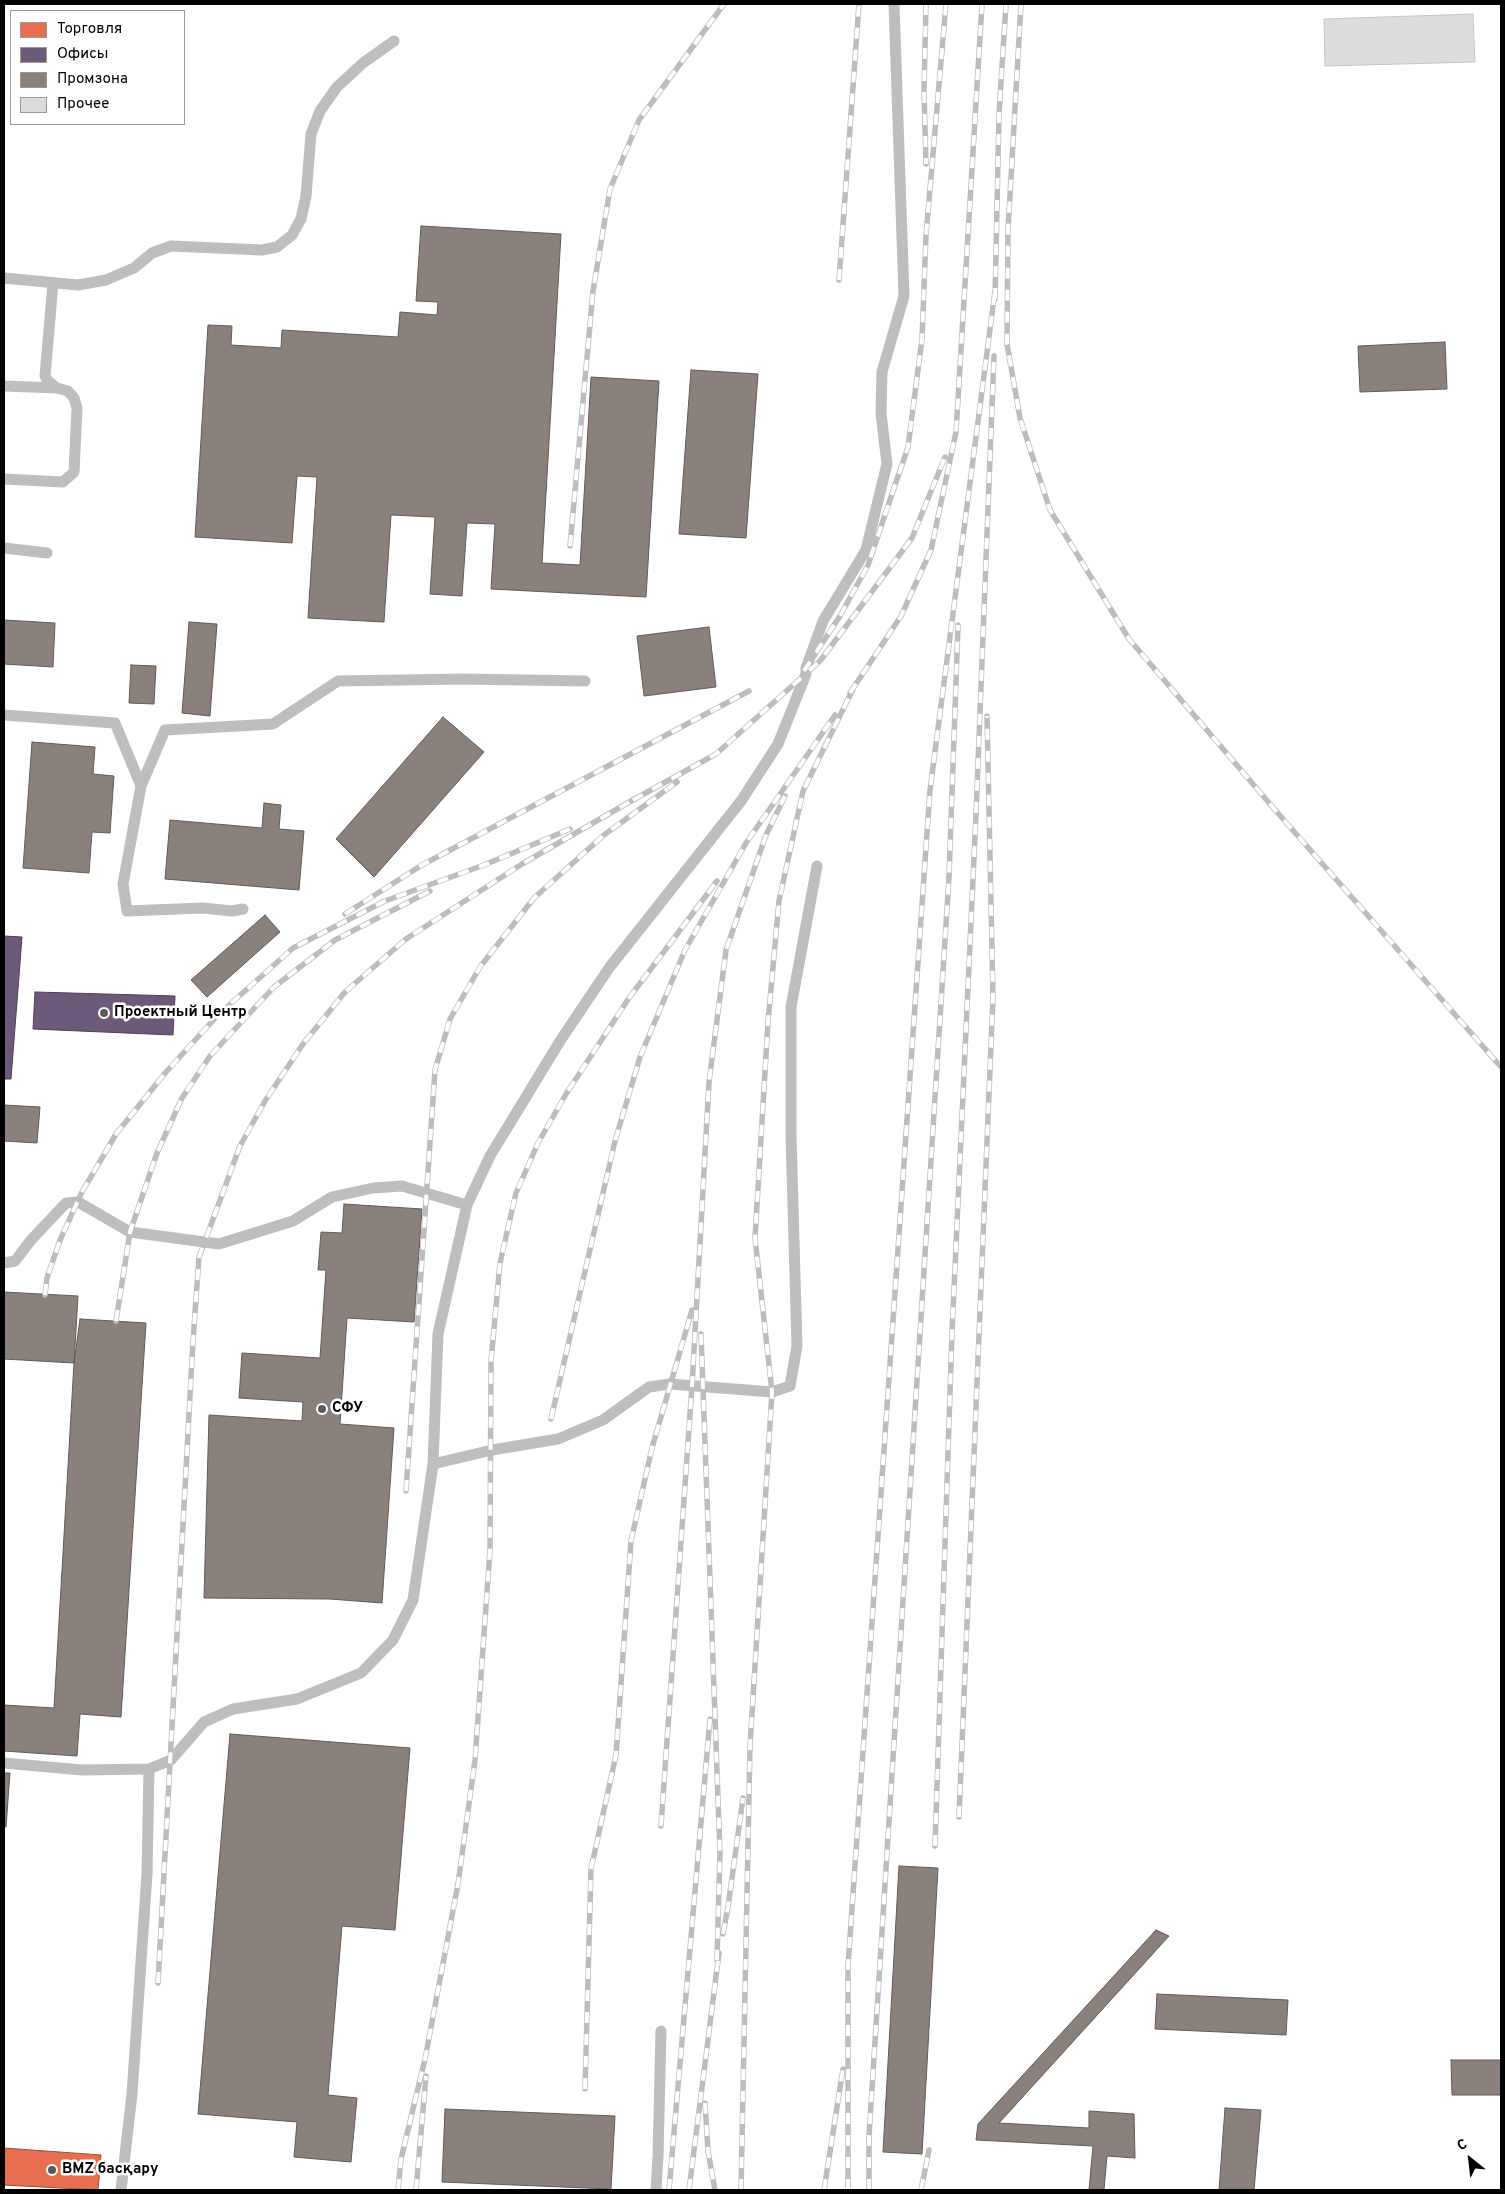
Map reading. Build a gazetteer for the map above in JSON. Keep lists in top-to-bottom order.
{
  "places": ["Проектный Центр", "СФУ", "BMZ басқару"],
  "legend": [
    "Торговля",
    "Офисы",
    "Промзона",
    "Прочее"
  ],
  "north": "top left"
}
